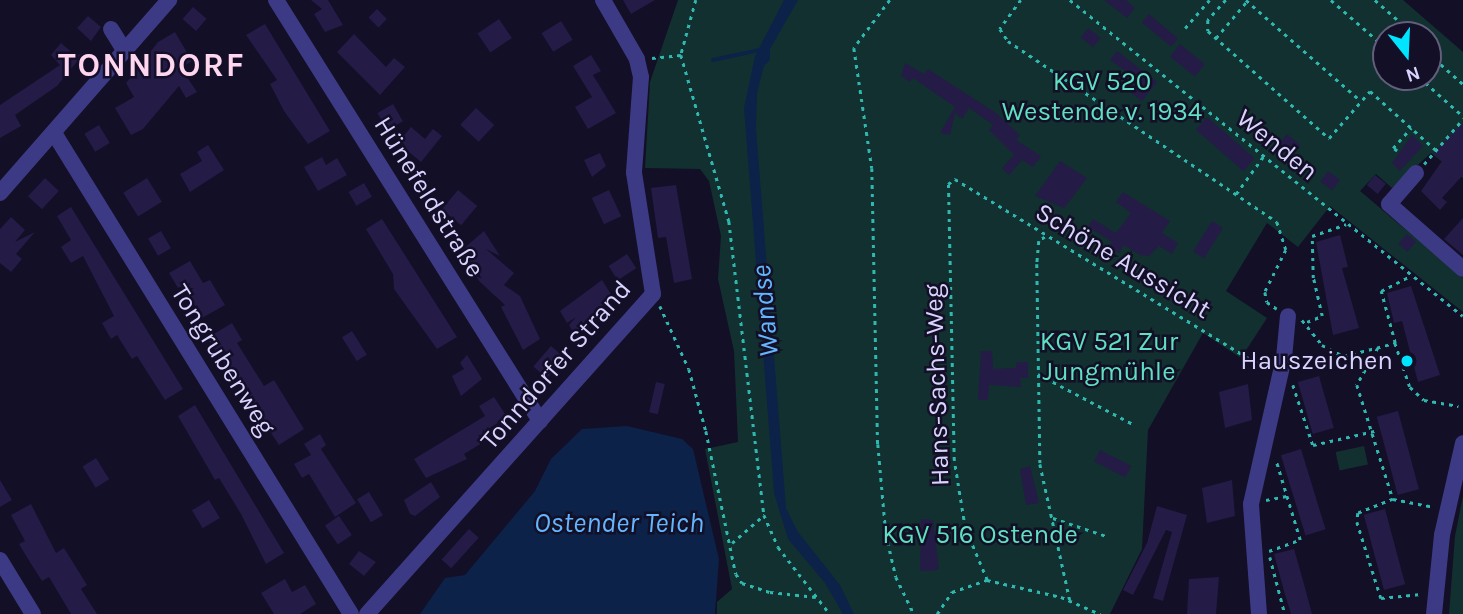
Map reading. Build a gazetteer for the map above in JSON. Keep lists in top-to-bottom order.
{
  "streets": {
    "street": ["Hünefeldstraße", "Tongrubenweg", "Tonndorfer Strand"],
    "path": ["Wenden", "Schöne Aussicht", "Hans-Sachs-Weg"]
  },
  "crossings": [
    ["Hünefeldstraße", "Tonndorfer Strand"],
    ["Schöne Aussicht", "Hans-Sachs-Weg"]
  ],
  "districts": ["TONNDORF"],
  "water": ["Wandse", "Ostender Teich"],
  "parks": ["KGV 520 Westende v. 1934", "KGV 521 Zur Jungmühle", "KGV 516 Ostende"],
  "places": ["Hauszeichen"],
  "north": "bottom"
}
